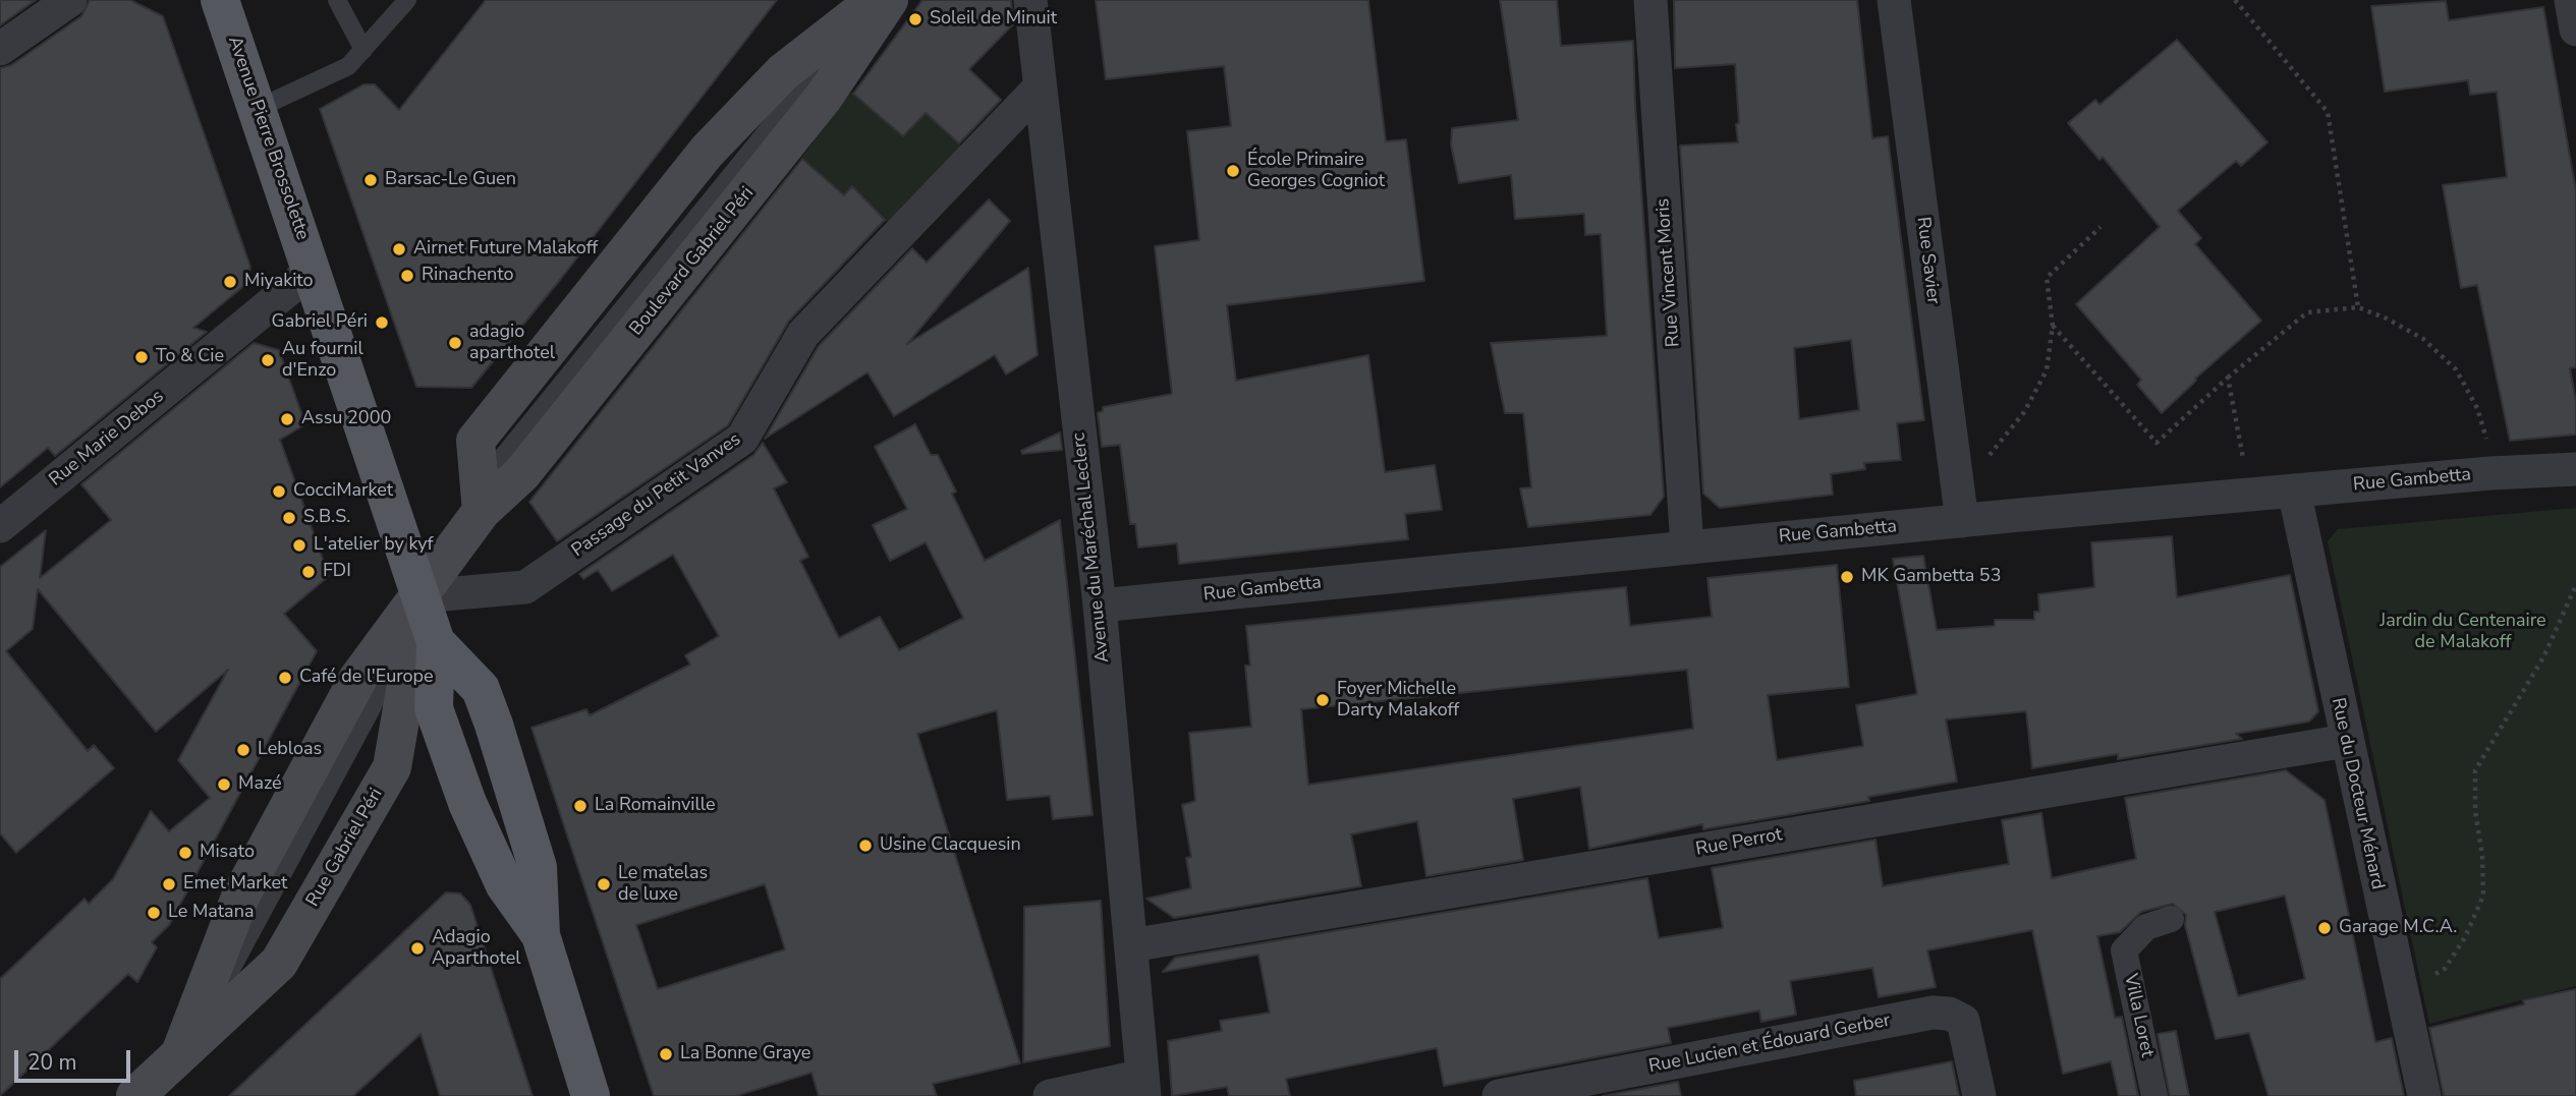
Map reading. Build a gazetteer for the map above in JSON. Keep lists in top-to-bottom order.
{
  "streets": {
    "main road": ["Avenue Pierre Brossolette", "Boulevard Gabriel Péri", "Rue Gabriel Péri"],
    "street": [
      "Rue Savier",
      "Rue Vincent Moris",
      "Rue Marie Debos",
      "Rue Gambetta",
      "Passage du Petit Vanves",
      "Avenue du Maréchal Leclerc",
      "Rue du Docteur Ménard",
      "Rue Perrot",
      "Villa Loret",
      "Rue Lucien et Édouard Gerber"
    ]
  },
  "crossings": [
    ["Avenue Pierre Brossolette", "Boulevard Gabriel Péri"],
    ["Avenue Pierre Brossolette", "Rue Marie Debos"],
    ["Avenue Pierre Brossolette", "Passage du Petit Vanves"],
    ["Avenue Pierre Brossolette", "Rue Gabriel Péri"],
    ["Rue Savier", "Rue Gambetta"],
    ["Boulevard Gabriel Péri", "Passage du Petit Vanves"],
    ["Boulevard Gabriel Péri", "Rue Gabriel Péri"],
    ["Rue Vincent Moris", "Rue Gambetta"],
    ["Rue Gambetta", "Avenue du Maréchal Leclerc"],
    ["Rue Gambetta", "Rue du Docteur Ménard"],
    ["Passage du Petit Vanves", "Avenue du Maréchal Leclerc"],
    ["Passage du Petit Vanves", "Rue Gabriel Péri"],
    ["Avenue du Maréchal Leclerc", "Rue Perrot"],
    ["Rue du Docteur Ménard", "Rue Perrot"]
  ],
  "parks": ["Jardin du Centenaire de Malakoff"],
  "places": [
    "Soleil de Minuit",
    "École Primaire Georges Cogniot",
    "Barsac-Le Guen",
    "Airnet Future Malakoff",
    "Rinachento",
    "Miyakito",
    "Gabriel Péri",
    "adagio aparthotel",
    "To & Cie",
    "Au fournil d'Enzo",
    "Assu 2000",
    "CocciMarket",
    "S.B.S.",
    "L'atelier by kyf",
    "FDI",
    "MK Gambetta 53",
    "Café de l'Europe",
    "Foyer Michelle Darty Malakoff",
    "Lebloas",
    "Mazé",
    "La Romainville",
    "Usine Clacquesin",
    "Misato",
    "Emet Market",
    "Le matelas de luxe",
    "Le Matana",
    "Garage M.C.A.",
    "Adagio Aparthotel",
    "La Bonne Graye"
  ],
  "scale_bar": "20 m"
}
